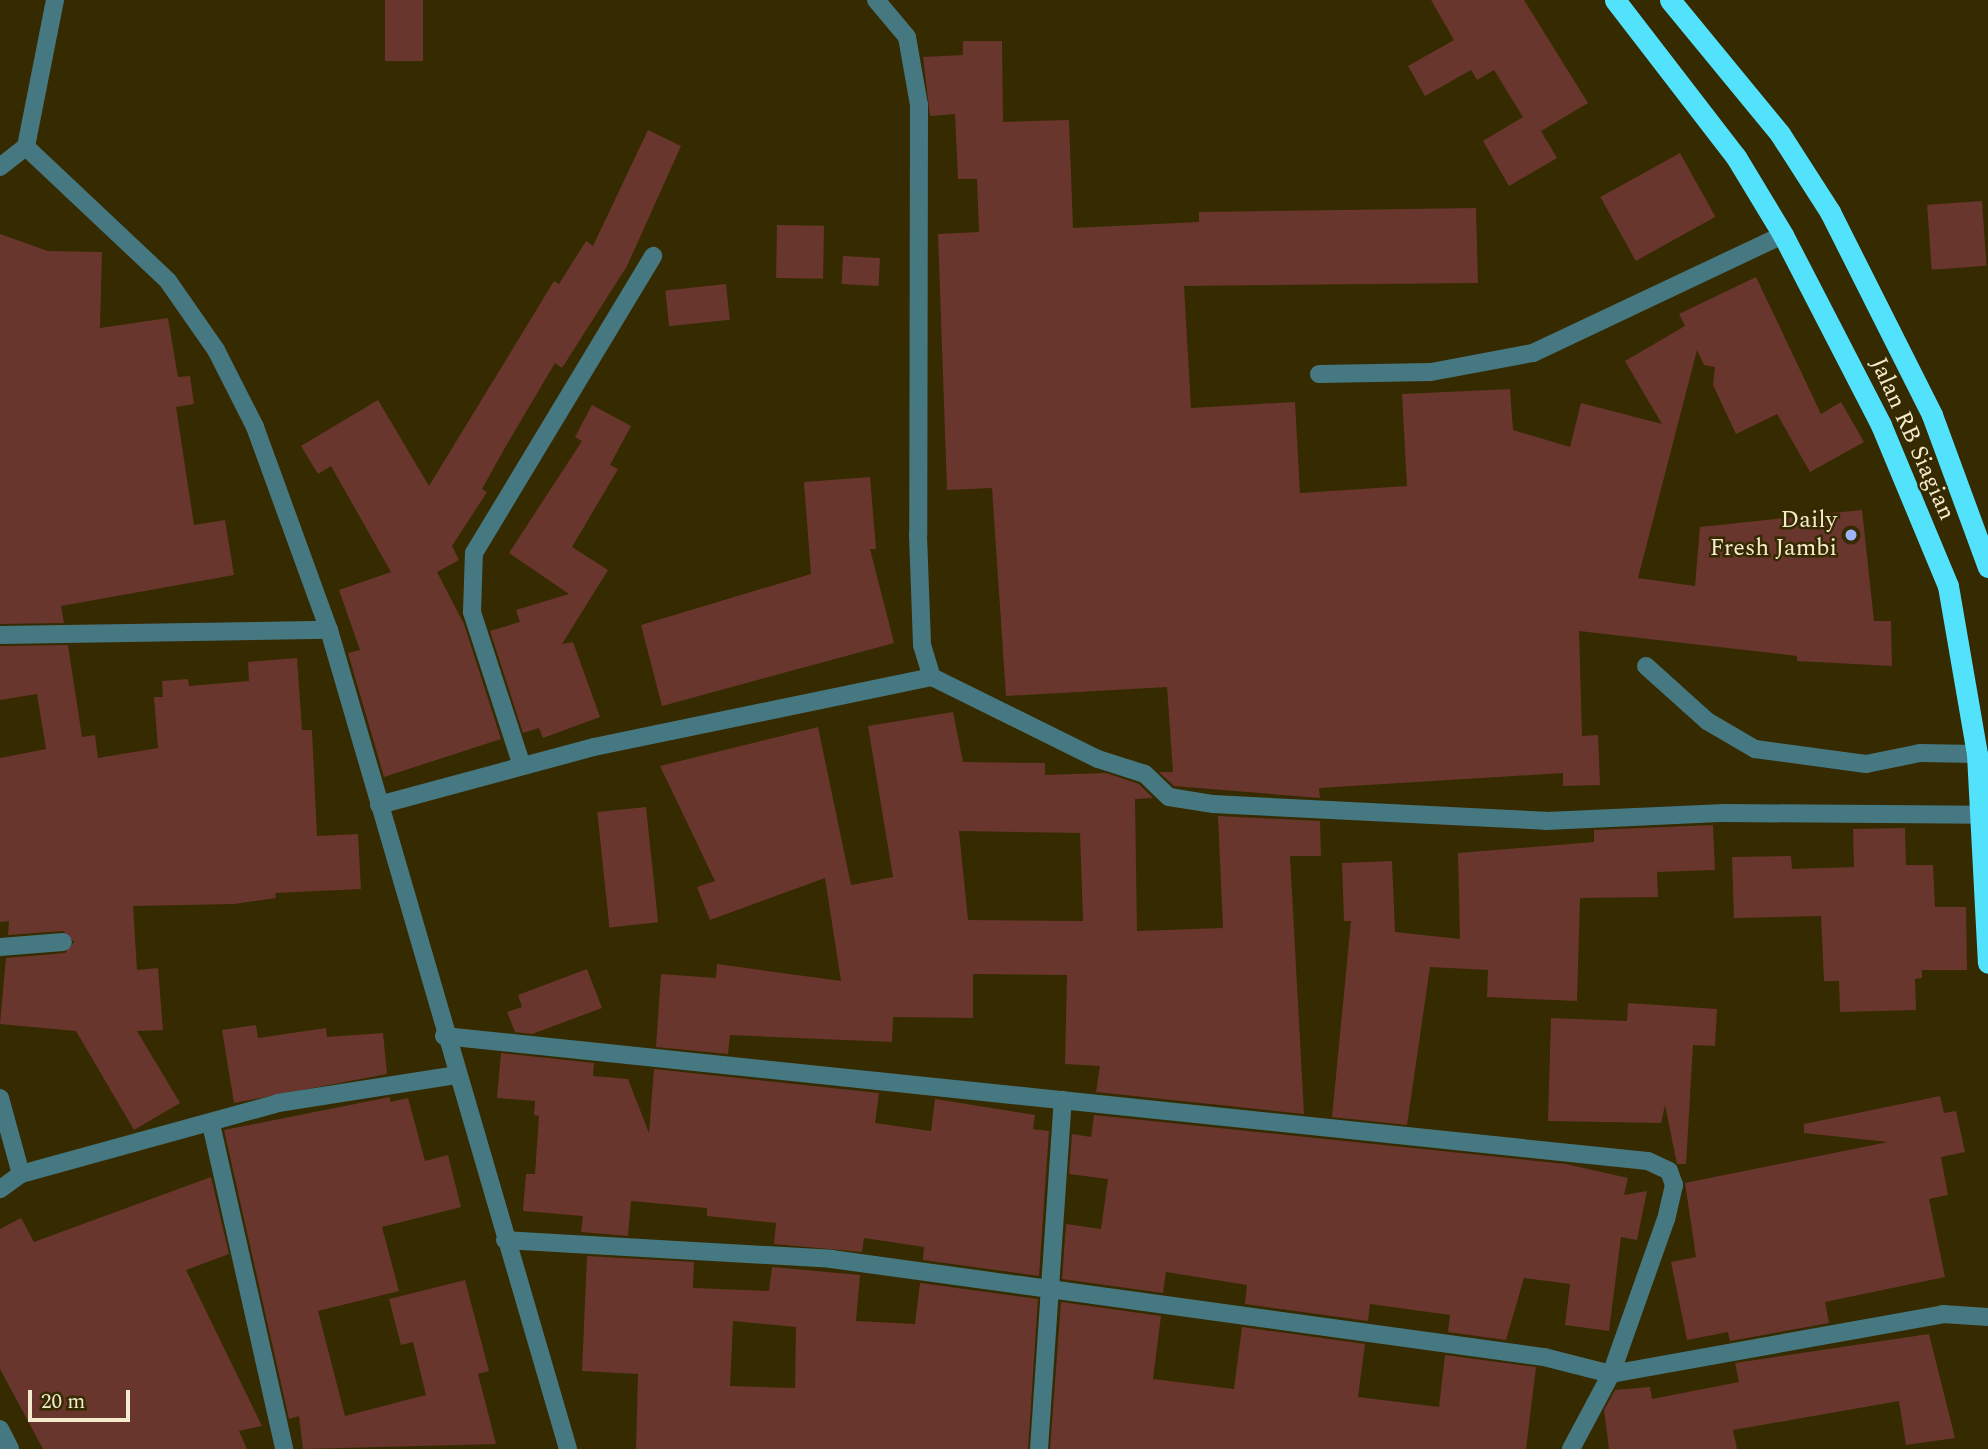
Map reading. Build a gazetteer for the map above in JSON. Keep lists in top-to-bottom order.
{
  "streets": {
    "highway": ["Jalan RB Siagian"]
  },
  "places": ["Daily Fresh Jambi"],
  "scale_bar": "20 m"
}
